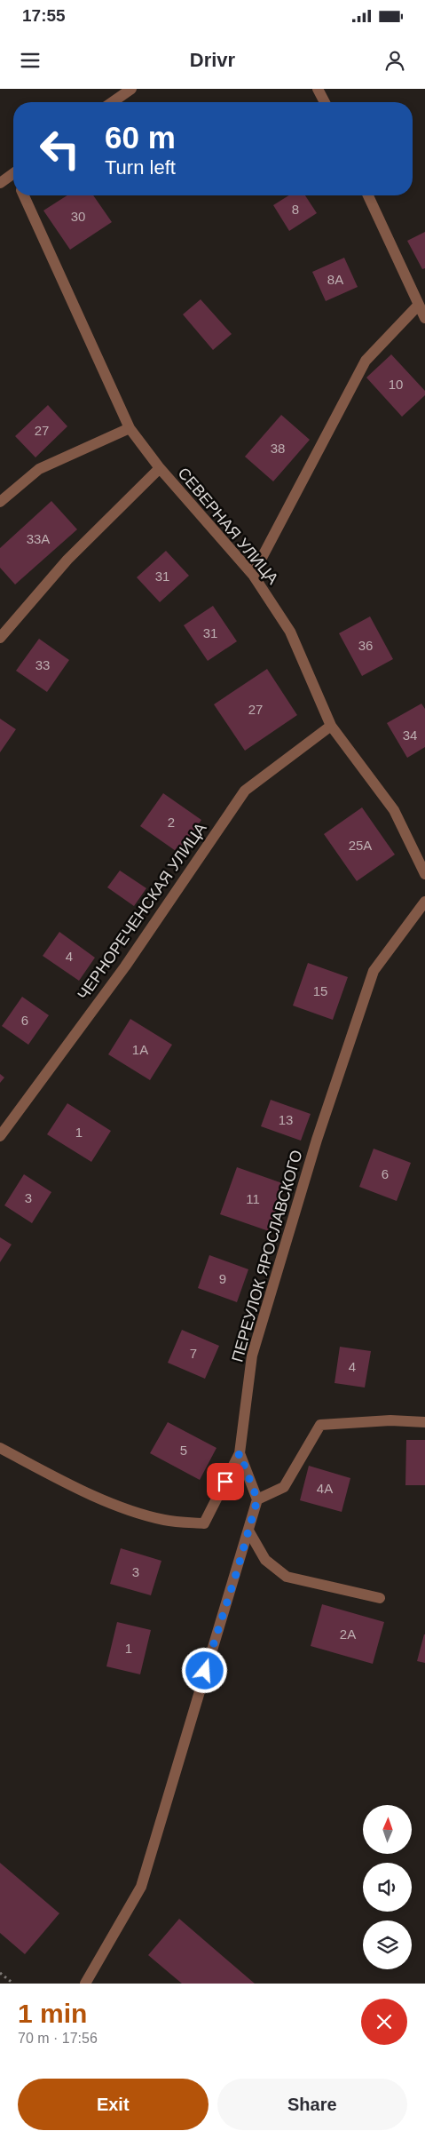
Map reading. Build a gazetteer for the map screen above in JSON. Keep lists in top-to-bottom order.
{
  "streets": {
    "street": ["СЕВЕРНАЯ УЛИЦА", "ЧЕРНОРЕЧЕНСКАЯ УЛИЦА", "ПЕРЕУЛОК ЯРОСЛАВСКОГО"]
  },
  "crossings": [
    ["СЕВЕРНАЯ УЛИЦА", "ЧЕРНОРЕЧЕНСКАЯ УЛИЦА"]
  ],
  "house_numbers": [
    "8",
    "30",
    "8А",
    "10",
    "27",
    "38",
    "33А",
    "31",
    "31",
    "36",
    "33",
    "27",
    "34",
    "2",
    "25А",
    "4",
    "15",
    "6",
    "1А",
    "13",
    "1",
    "6",
    "3",
    "11",
    "9",
    "7",
    "4",
    "5",
    "4А",
    "3",
    "2А",
    "1"
  ],
  "north": "top",
  "page": {
    "status": "17:55",
    "header": "Drivr",
    "turn": ["60 m", "Turn left"],
    "heading": ["1 min", "70 m · 17:56"],
    "buttons": ["Exit", "Share"]
  }
}
